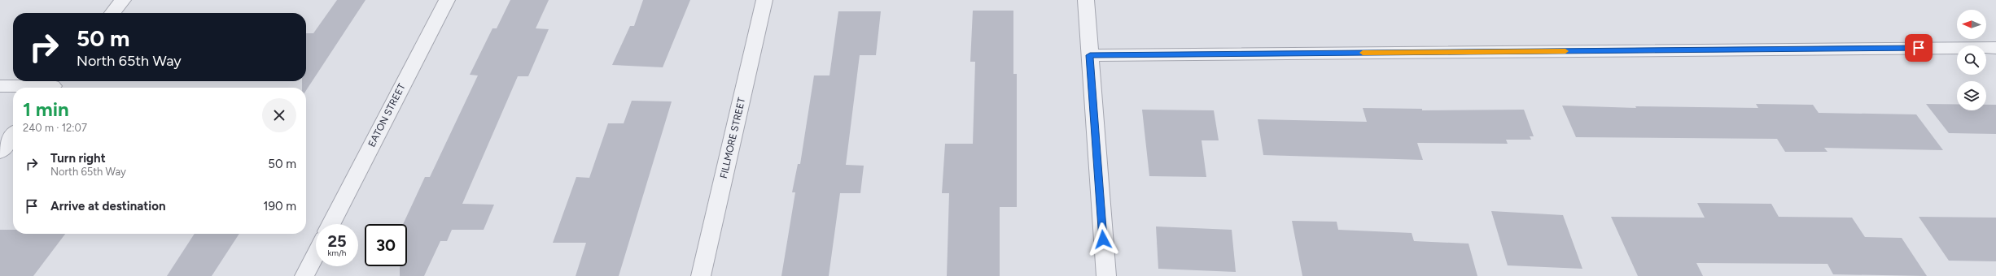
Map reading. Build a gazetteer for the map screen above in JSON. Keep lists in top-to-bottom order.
{
  "streets": {
    "street": ["EATON STREET", "FILLMORE STREET"]
  },
  "north": "left",
  "page": {
    "turn": ["50 m", "North 65th Way"],
    "heading": ["1 min", "240 m · 12:07"],
    "list": [
      {
        "name": "Turn right",
        "note": "North 65th Way",
        "value": "50 m"
      },
      {
        "name": "Arrive at destination",
        "value": "190 m"
      }
    ],
    "speed": "25 km/h",
    "limit": "30"
  }
}
